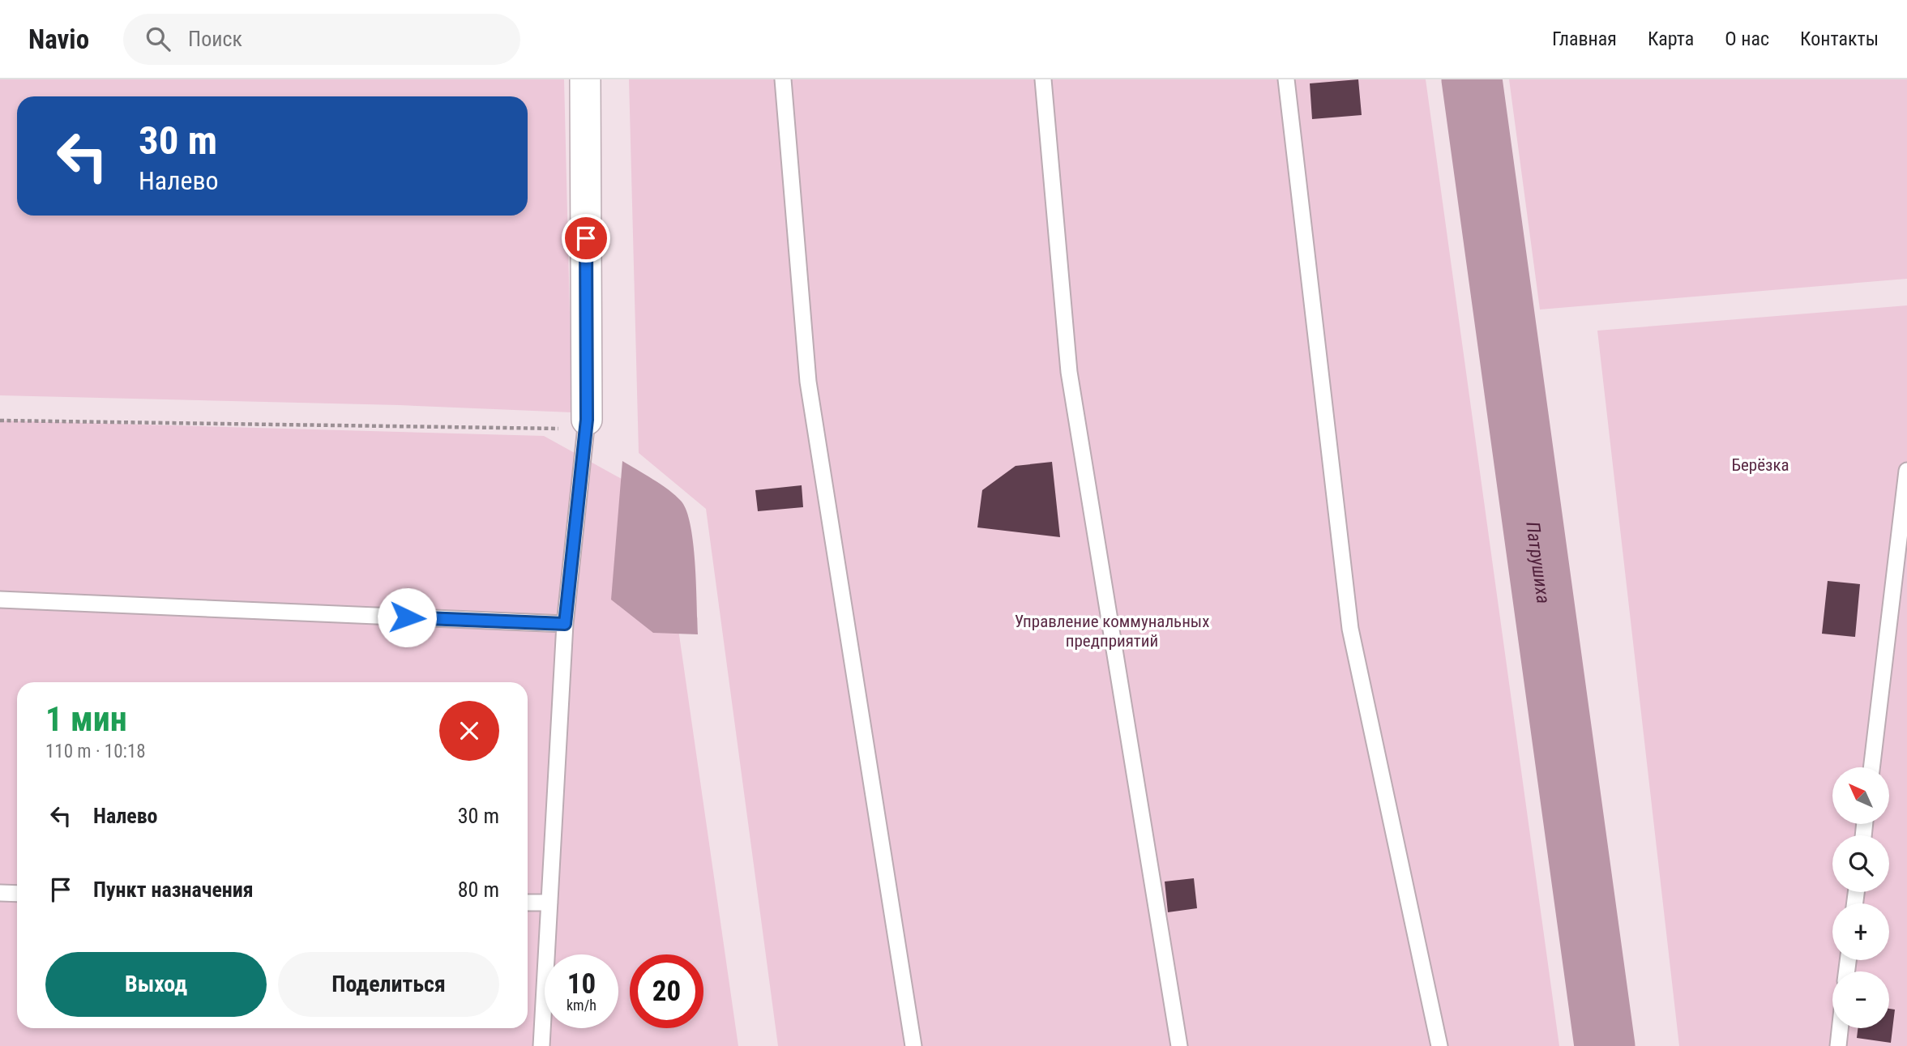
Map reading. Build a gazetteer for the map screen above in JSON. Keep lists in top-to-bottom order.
{
  "water": ["Патрушиха"],
  "parks": ["Берёзка", "Управление коммунальных предприятий"],
  "north": "top left",
  "page": {
    "header": "Navio",
    "search": "Поиск",
    "nav": [
      "Главная",
      "Карта",
      "О нас",
      "Контакты"
    ],
    "turn": ["30 m", "Налево"],
    "heading": ["1 мин", "110 m · 10:18"],
    "map_buttons": ["+", "−"],
    "list": [
      {
        "name": "Налево",
        "value": "30 m"
      },
      {
        "name": "Пункт назначения",
        "value": "80 m"
      }
    ],
    "buttons": ["Выход", "Поделиться"],
    "speed": "10 km/h",
    "limit": "20"
  }
}
